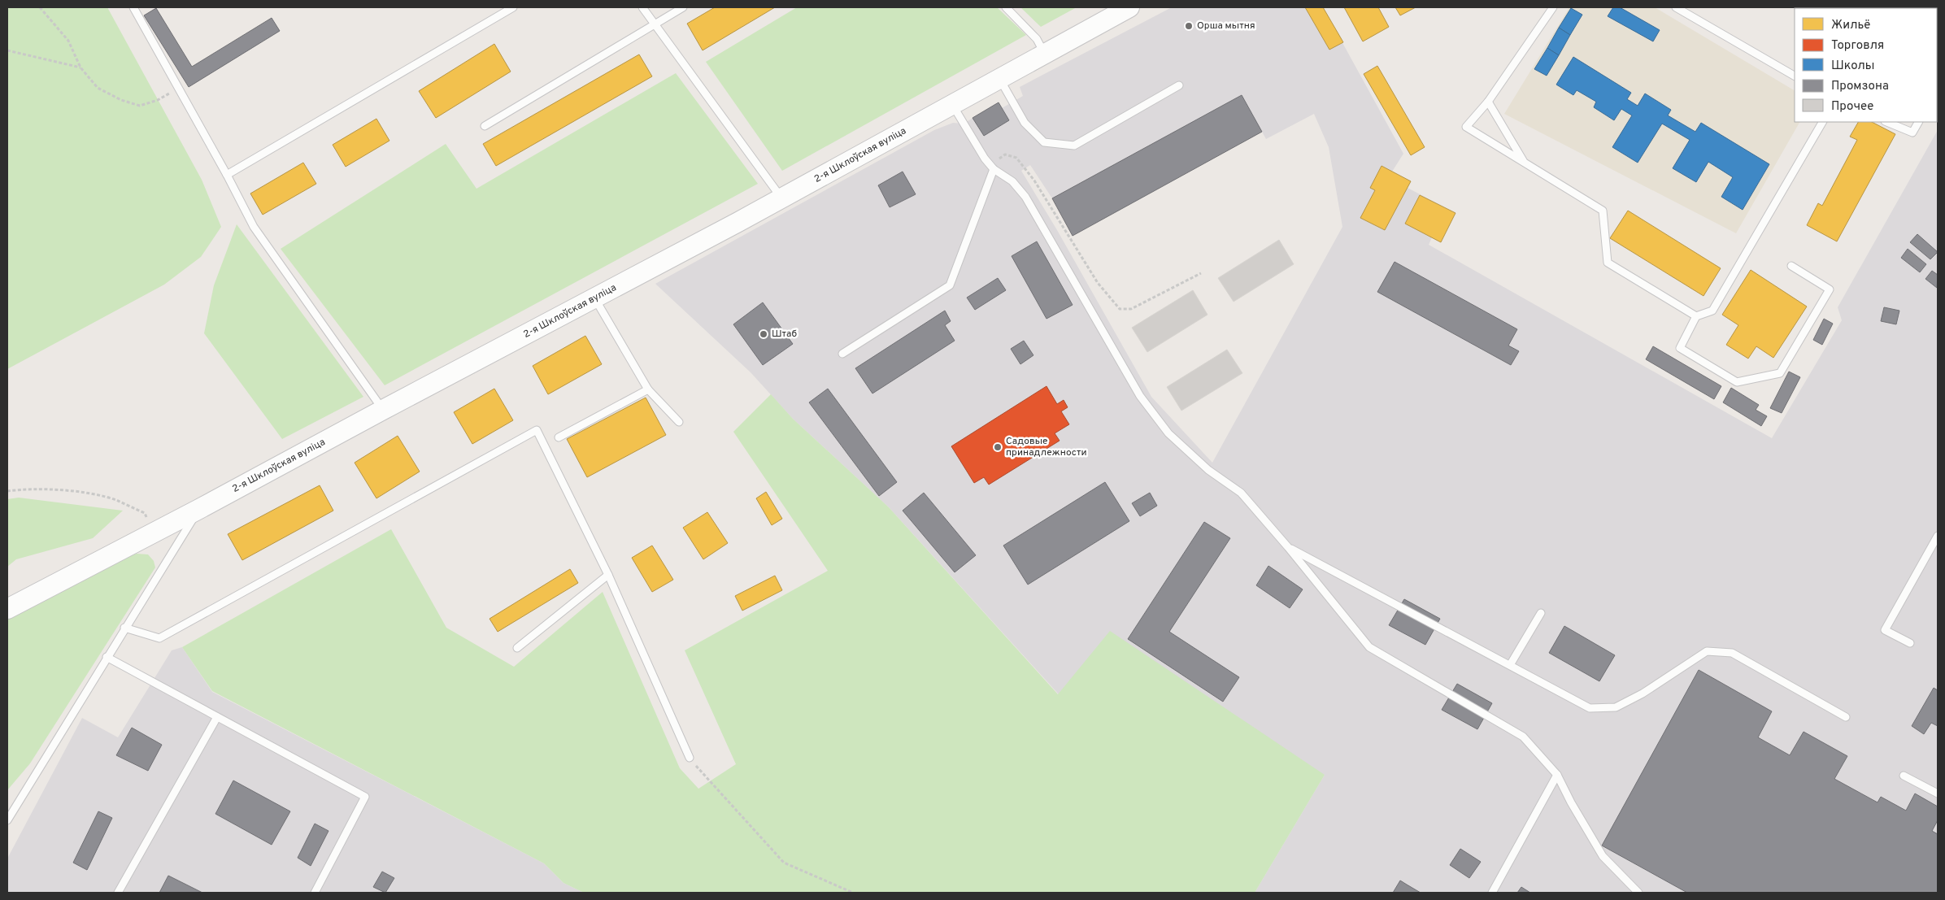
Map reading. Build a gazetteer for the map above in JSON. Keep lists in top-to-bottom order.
{
  "streets": {
    "street": ["2-я Шклоўская вуліца"]
  },
  "places": ["Орша мытня", "Штаб", "Садовые принадлежности"],
  "legend": [
    "Жильё",
    "Торговля",
    "Школы",
    "Промзона",
    "Прочее"
  ]
}
